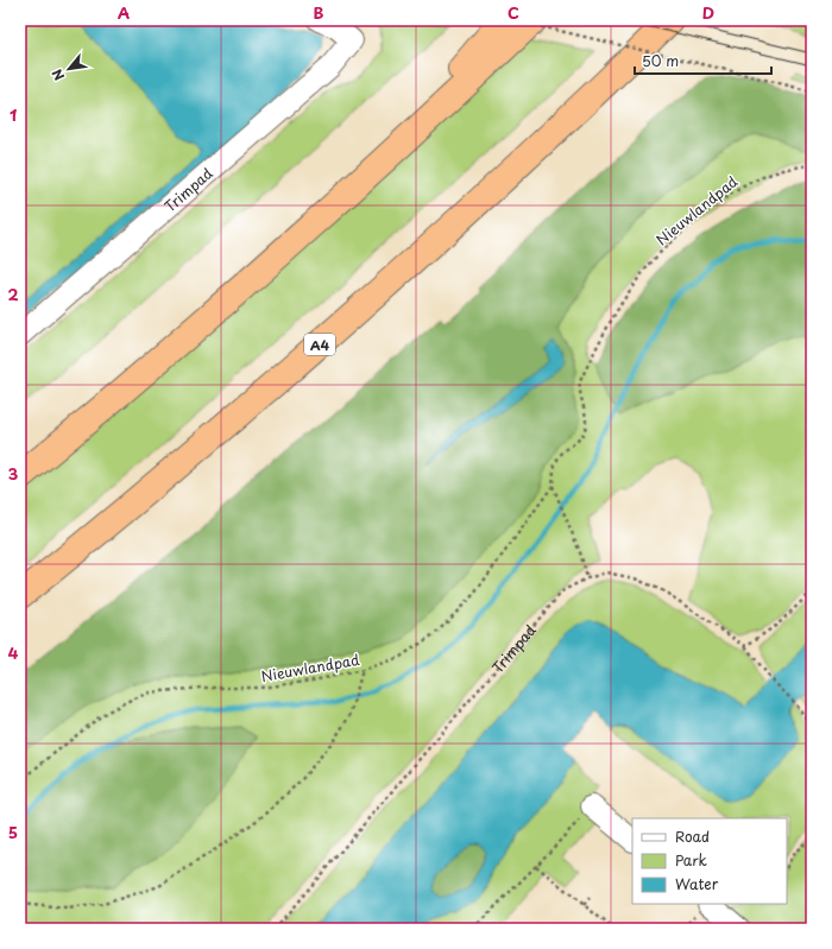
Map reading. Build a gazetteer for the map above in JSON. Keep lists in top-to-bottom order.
{
  "streets": {
    "highway": ["A4"],
    "street": ["Trimpad"],
    "path": ["Nieuwlandpad"]
  },
  "crossings": [
    ["Trimpad", "Nieuwlandpad"]
  ],
  "legend": ["Road", "Park", "Water"],
  "scale_bar": "50 m",
  "north": "bottom left",
  "grid": {
    "columns": [
      "A",
      "B",
      "C",
      "D"
    ],
    "rows": [
      "1",
      "2",
      "3",
      "4",
      "5"
    ]
  }
}
